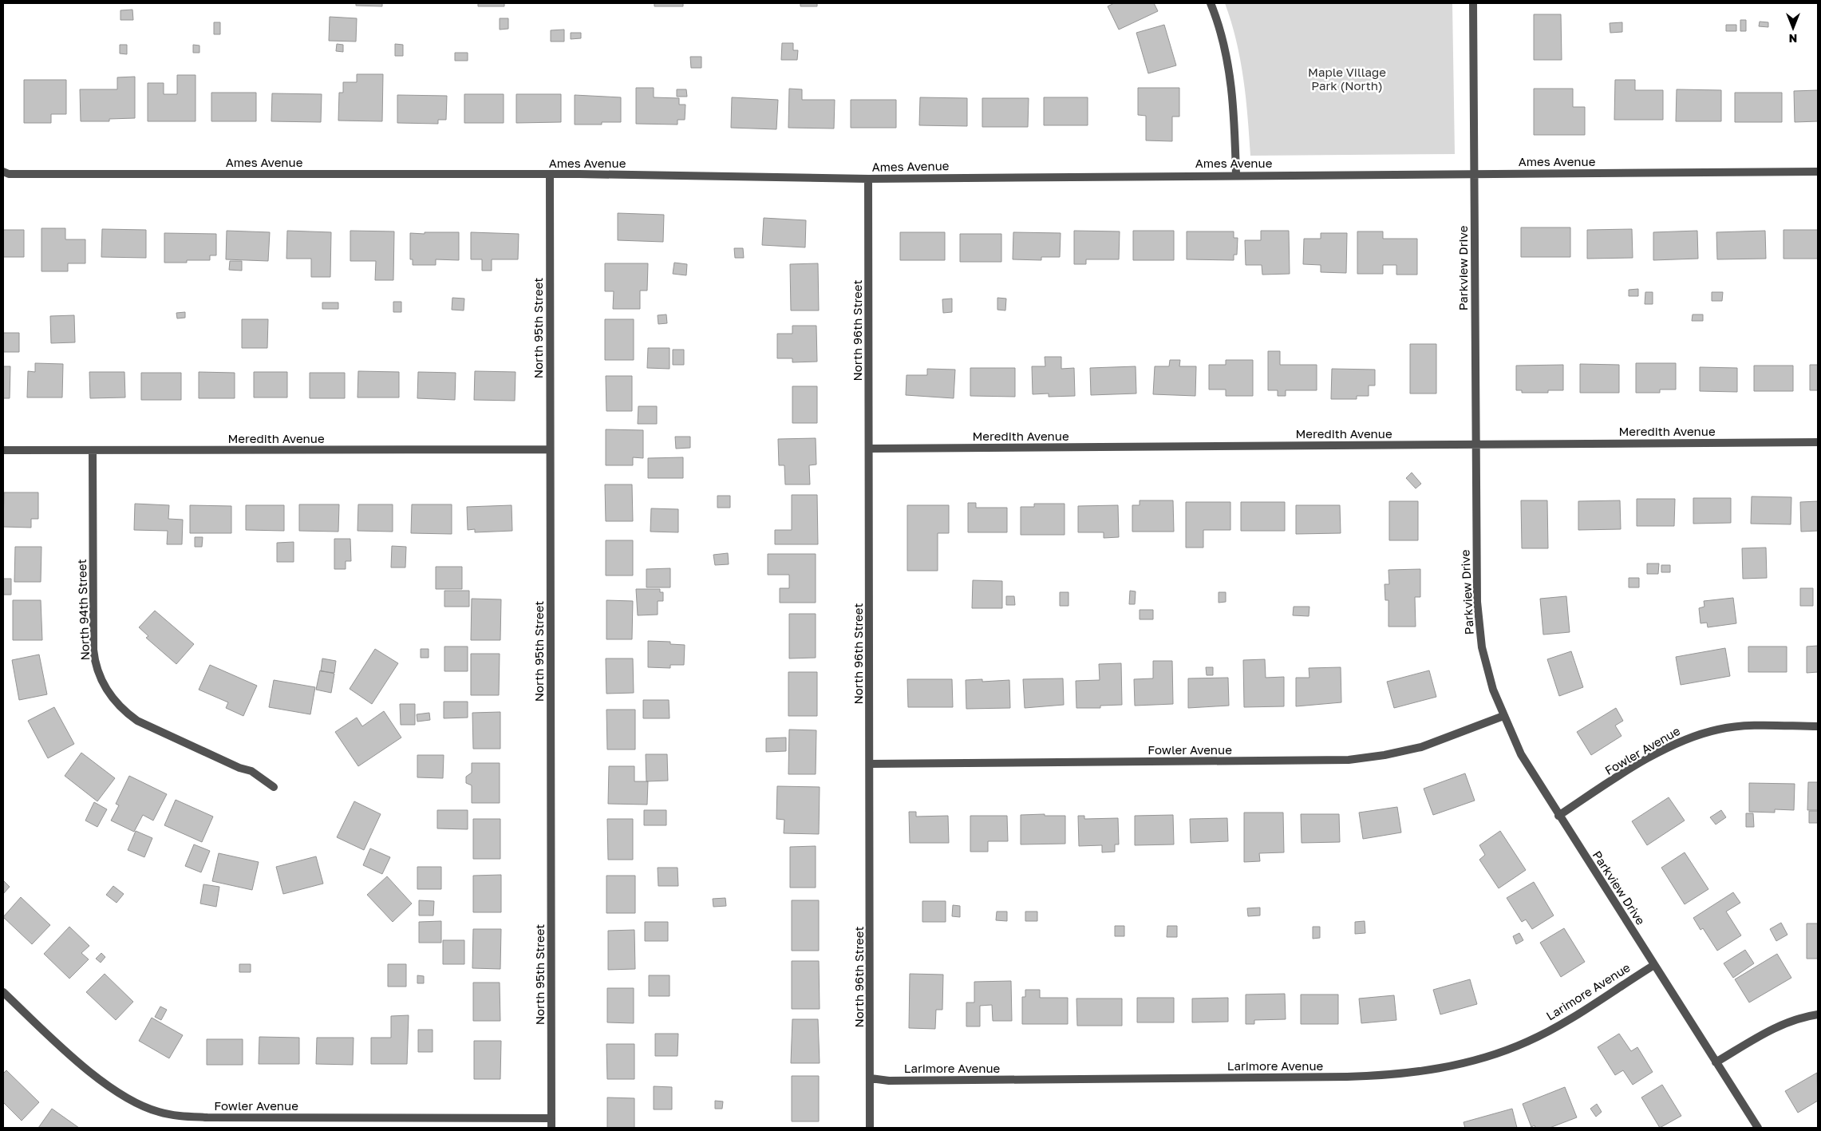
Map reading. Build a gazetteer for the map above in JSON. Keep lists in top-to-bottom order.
{
  "streets": {
    "street": [
      "Ames Avenue",
      "Parkview Drive",
      "North 95th Street",
      "North 96th Street",
      "Meredith Avenue",
      "North 94th Street",
      "Fowler Avenue",
      "Larimore Avenue"
    ]
  },
  "crossings": [
    ["Ames Avenue", "Parkview Drive"],
    ["Ames Avenue", "North 95th Street"],
    ["Ames Avenue", "North 96th Street"],
    ["Parkview Drive", "Meredith Avenue"],
    ["Parkview Drive", "Fowler Avenue"],
    ["Parkview Drive", "Larimore Avenue"],
    ["North 95th Street", "Meredith Avenue"],
    ["North 95th Street", "Fowler Avenue"],
    ["North 96th Street", "Meredith Avenue"],
    ["North 96th Street", "Fowler Avenue"],
    ["North 96th Street", "Larimore Avenue"],
    ["Meredith Avenue", "North 94th Street"]
  ],
  "parks": ["Maple Village Park (North)"],
  "north": "bottom"
}
